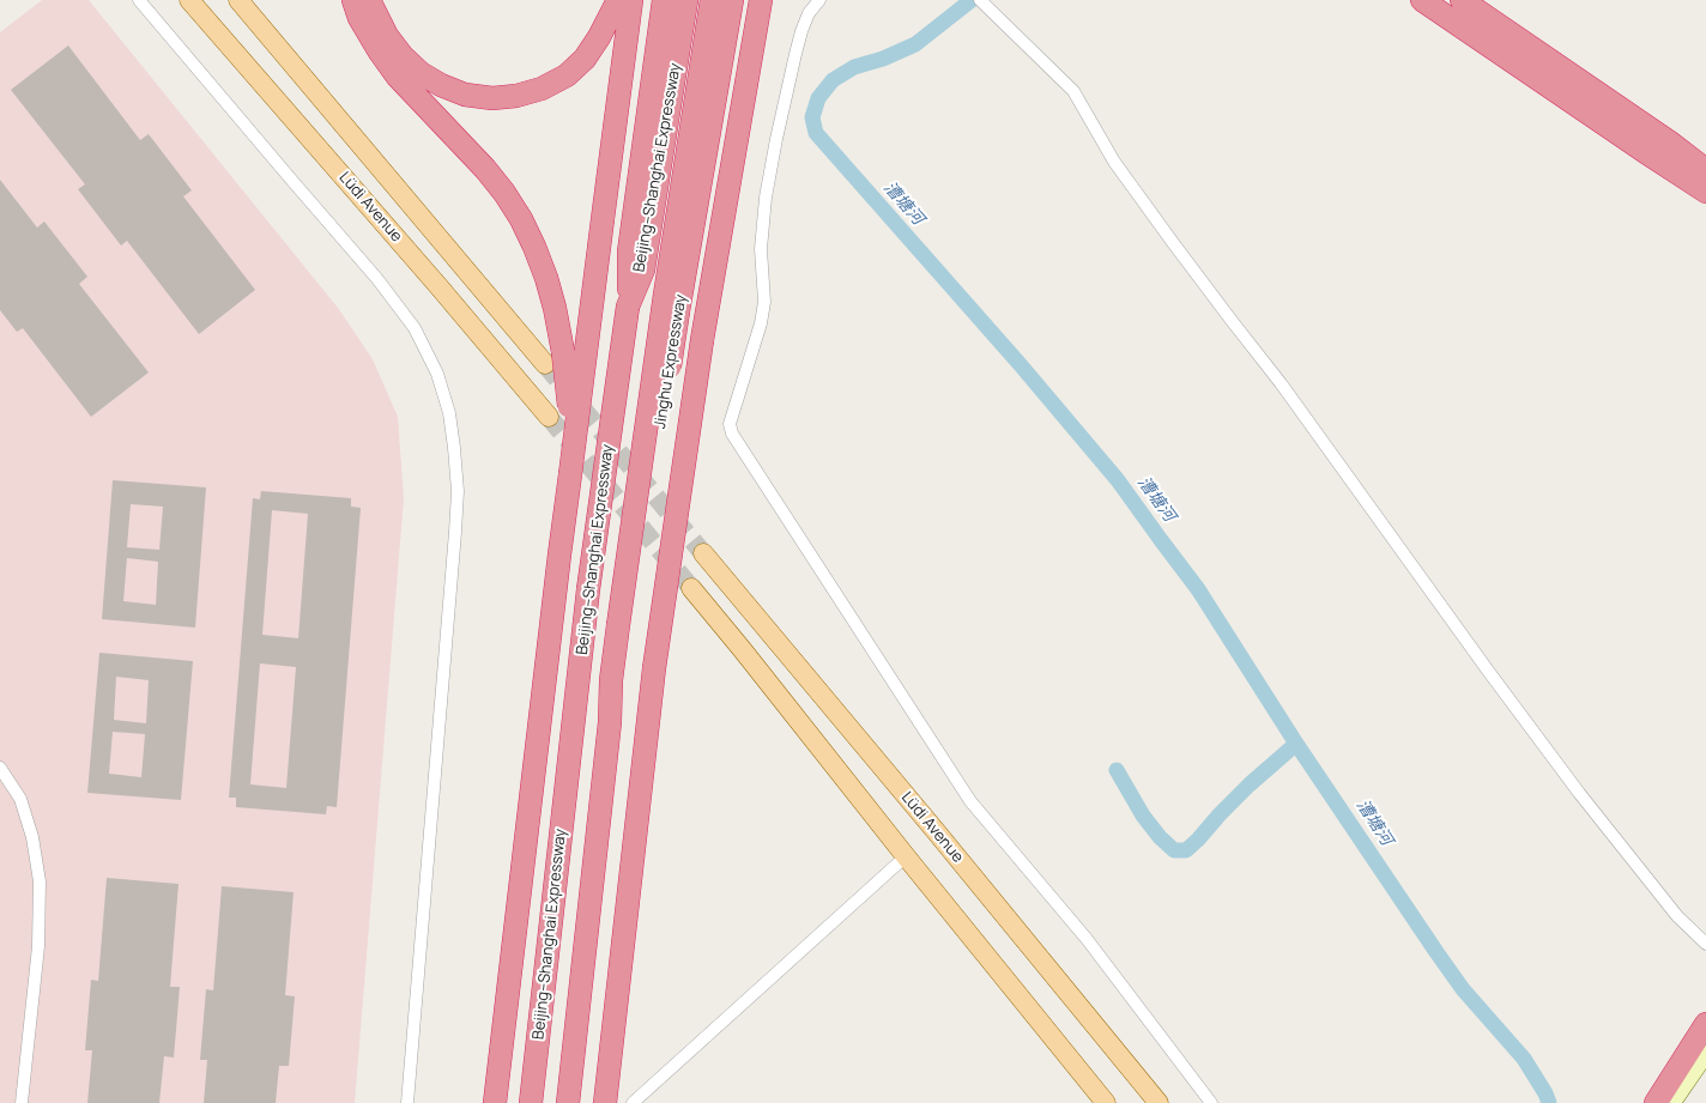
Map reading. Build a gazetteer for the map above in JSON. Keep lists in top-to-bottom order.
{
  "streets": {
    "highway": ["Beijing–Shanghai Expressway", "Jinghu Expressway"],
    "main road": ["Lüdi Avenue"]
  },
  "crossings": [
    ["Beijing–Shanghai Expressway", "Jinghu Expressway"]
  ],
  "water": ["漕塘河"]
}
